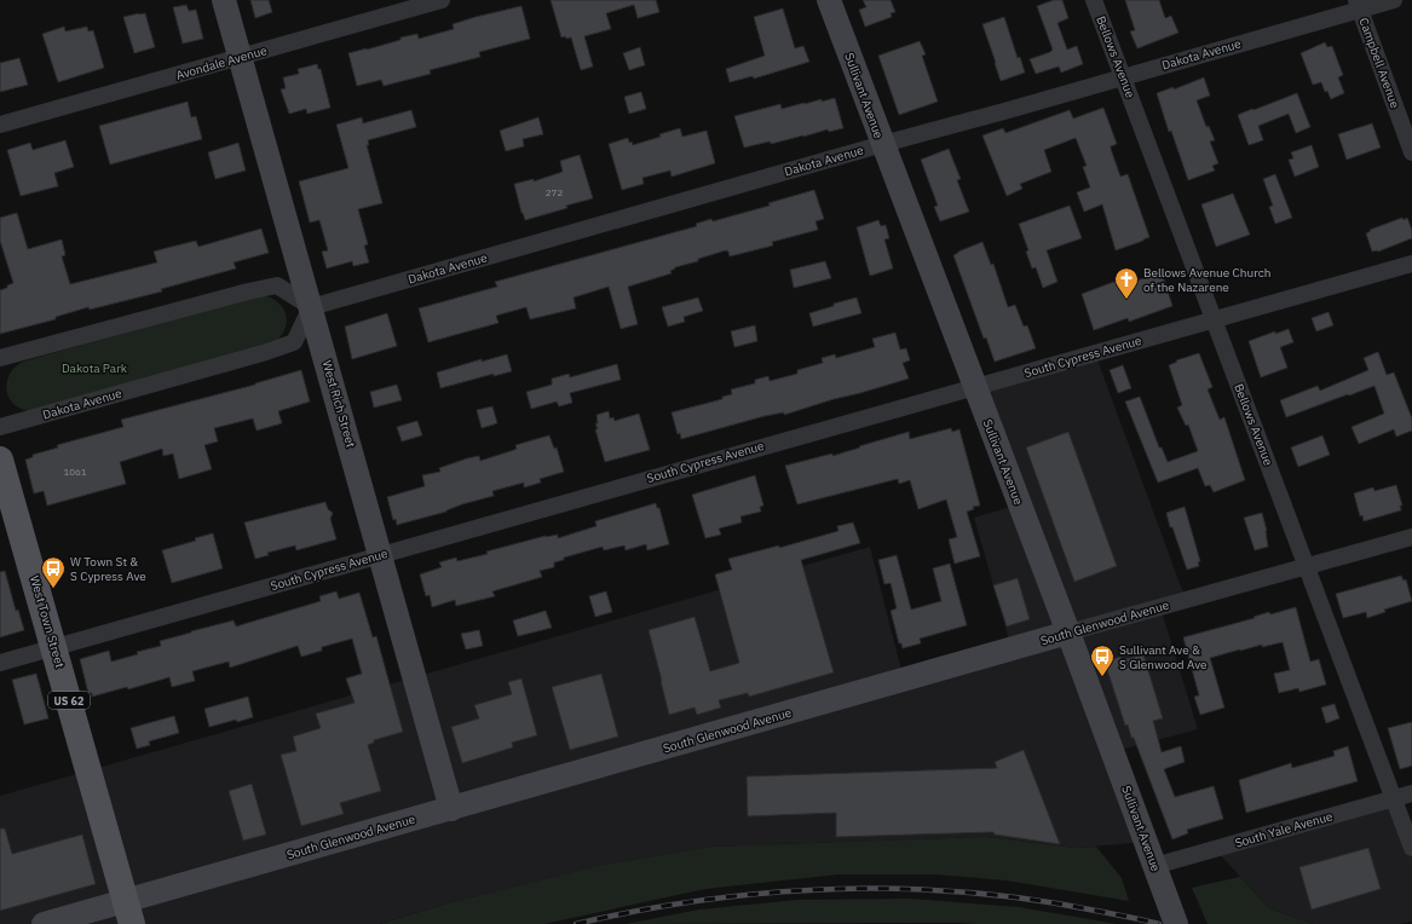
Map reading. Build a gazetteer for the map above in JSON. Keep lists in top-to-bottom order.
{
  "streets": {
    "main road": ["West Town Street", "US 62"],
    "street": [
      "Dakota Avenue",
      "Bellows Avenue",
      "Avondale Avenue",
      "Campbell Avenue",
      "Sullivant Avenue",
      "South Cypress Avenue",
      "West Rich Street",
      "South Glenwood Avenue",
      "South Yale Avenue"
    ]
  },
  "crossings": [
    ["Dakota Avenue", "Bellows Avenue"],
    ["Dakota Avenue", "Campbell Avenue"],
    ["Dakota Avenue", "Sullivant Avenue"],
    ["Dakota Avenue", "West Rich Street"],
    ["Bellows Avenue", "South Cypress Avenue"],
    ["Bellows Avenue", "South Glenwood Avenue"],
    ["Bellows Avenue", "South Yale Avenue"],
    ["Avondale Avenue", "West Rich Street"],
    ["Sullivant Avenue", "South Cypress Avenue"],
    ["Sullivant Avenue", "South Glenwood Avenue"],
    ["Sullivant Avenue", "South Yale Avenue"],
    ["South Cypress Avenue", "West Rich Street"],
    ["South Cypress Avenue", "West Town Street"],
    ["West Rich Street", "South Glenwood Avenue"],
    ["West Town Street", "South Glenwood Avenue"]
  ],
  "parks": ["Dakota Park"],
  "places": {
    "church": ["Bellows Avenue Church of the Nazarene"],
    "bus stop": ["W Town St & S Cypress Ave", "Sullivant Ave & S Glenwood Ave"]
  },
  "house_numbers": ["272", "1061"]
}
